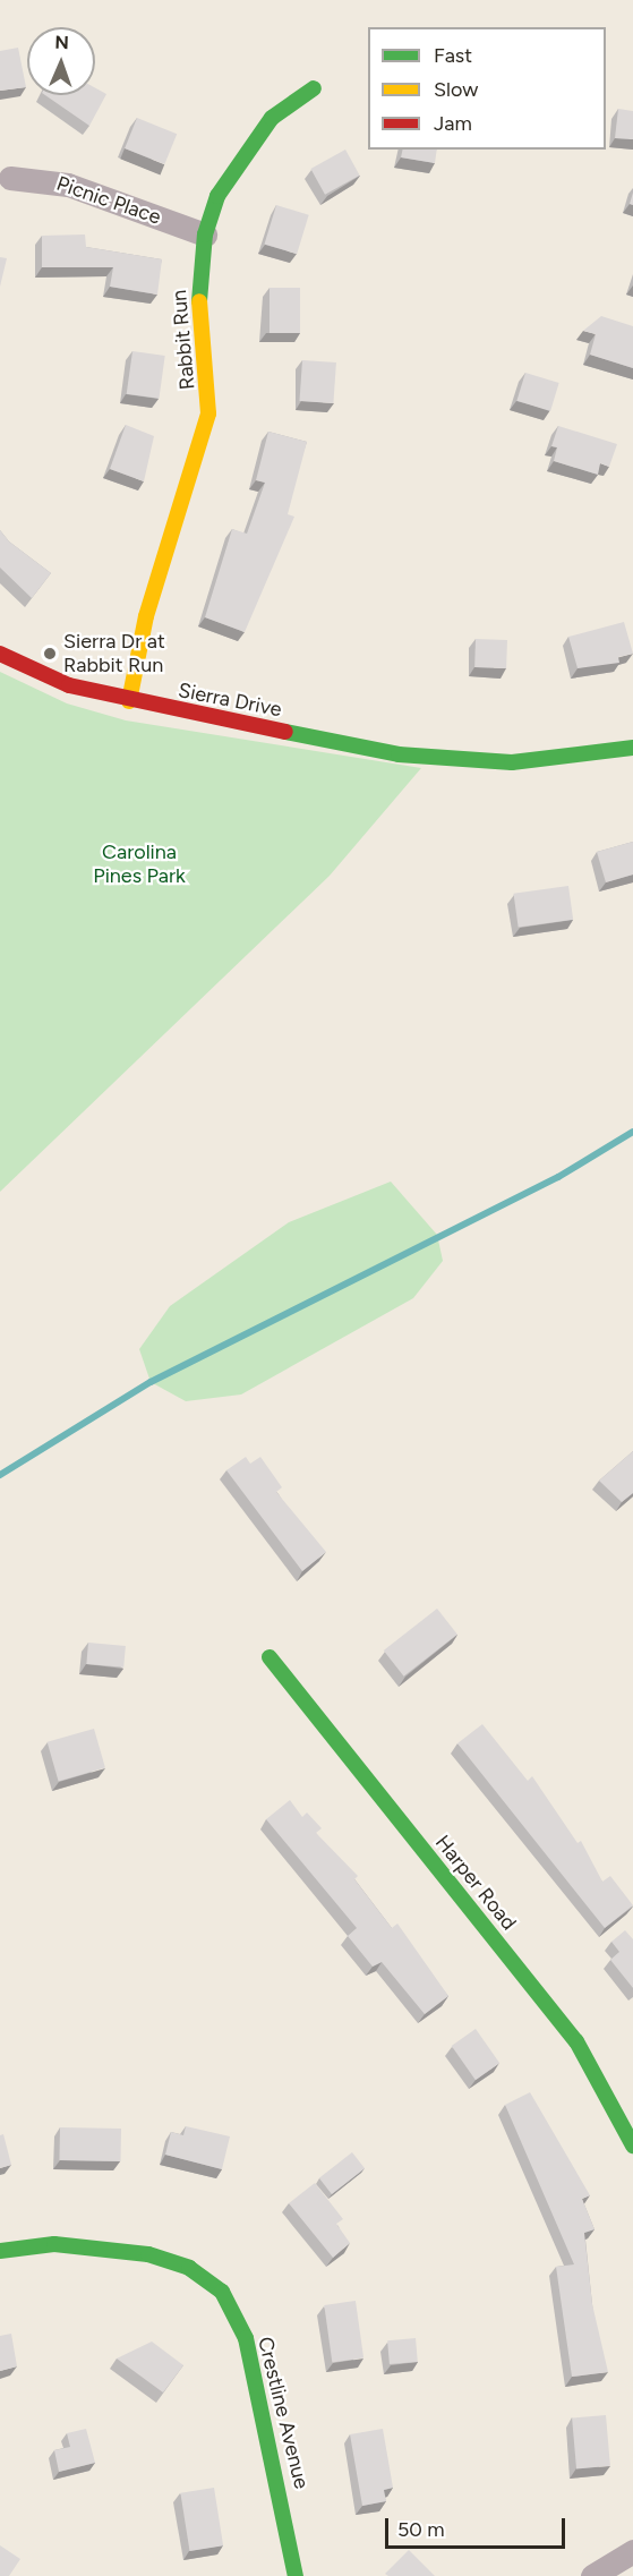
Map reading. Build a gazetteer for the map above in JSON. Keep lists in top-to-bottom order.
{
  "streets": {
    "street": [
      "Picnic Place",
      "Rabbit Run",
      "Sierra Drive",
      "Harper Road",
      "Crestline Avenue"
    ]
  },
  "crossings": [
    ["Picnic Place", "Rabbit Run"],
    ["Rabbit Run", "Sierra Drive"]
  ],
  "parks": ["Carolina Pines Park"],
  "places": ["Sierra Dr at Rabbit Run"],
  "legend": ["Fast", "Slow", "Jam"],
  "scale_bar": "50 m",
  "north": "top"
}
